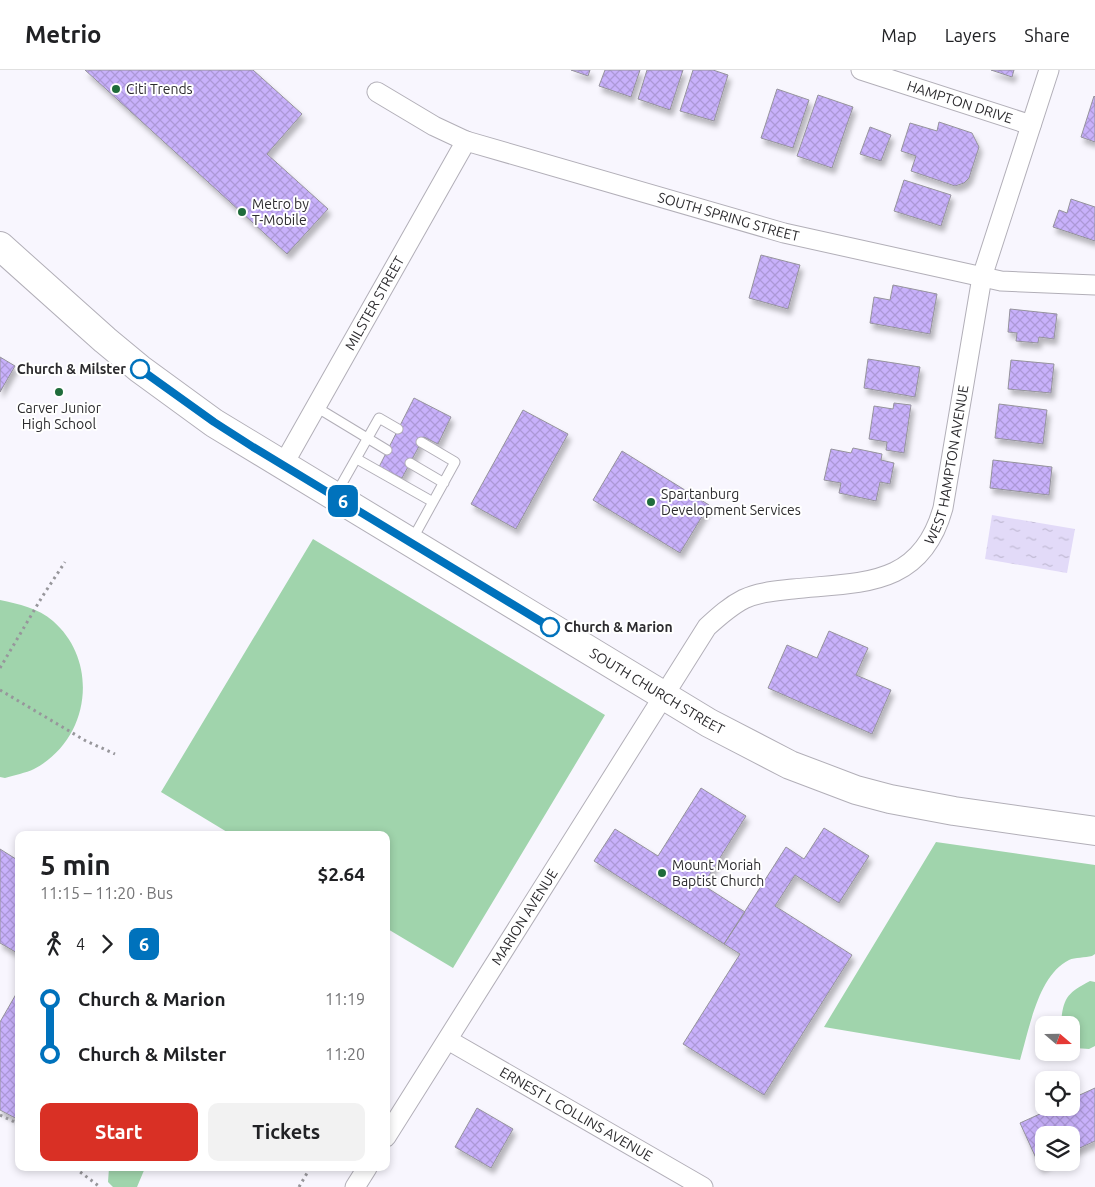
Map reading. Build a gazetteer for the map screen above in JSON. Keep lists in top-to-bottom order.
{
  "streets": {
    "main road": ["SOUTH CHURCH STREET"],
    "street": [
      "HAMPTON DRIVE",
      "SOUTH SPRING STREET",
      "MILSTER STREET",
      "WEST HAMPTON AVENUE",
      "MARION AVENUE",
      "ERNEST L COLLINS AVENUE"
    ]
  },
  "crossings": [
    ["HAMPTON DRIVE", "WEST HAMPTON AVENUE"],
    ["SOUTH SPRING STREET", "MILSTER STREET"],
    ["SOUTH SPRING STREET", "WEST HAMPTON AVENUE"],
    ["MILSTER STREET", "SOUTH CHURCH STREET"],
    ["WEST HAMPTON AVENUE", "SOUTH CHURCH STREET"],
    ["WEST HAMPTON AVENUE", "MARION AVENUE"],
    ["SOUTH CHURCH STREET", "MARION AVENUE"],
    ["MARION AVENUE", "ERNEST L COLLINS AVENUE"]
  ],
  "places": [
    "Citi Trends",
    "Metro by T-Mobile",
    "Church & Milster",
    "Carver Junior High School",
    "Spartanburg Development Services",
    "Church & Marion",
    "Mount Moriah Baptist Church"
  ],
  "lines": ["bus line 6"],
  "north": "right",
  "page": {
    "header": "Metrio",
    "nav": ["Map", "Layers", "Share"],
    "on_map": "6",
    "heading": ["5 min", "11:15 – 11:20 · Bus", "$2.64"],
    "legs": ["4", "6"],
    "list": [
      {
        "name": "Church & Marion",
        "value": "11:19"
      },
      {
        "name": "Church & Milster",
        "value": "11:20"
      }
    ],
    "buttons": ["Start", "Tickets"]
  }
}
